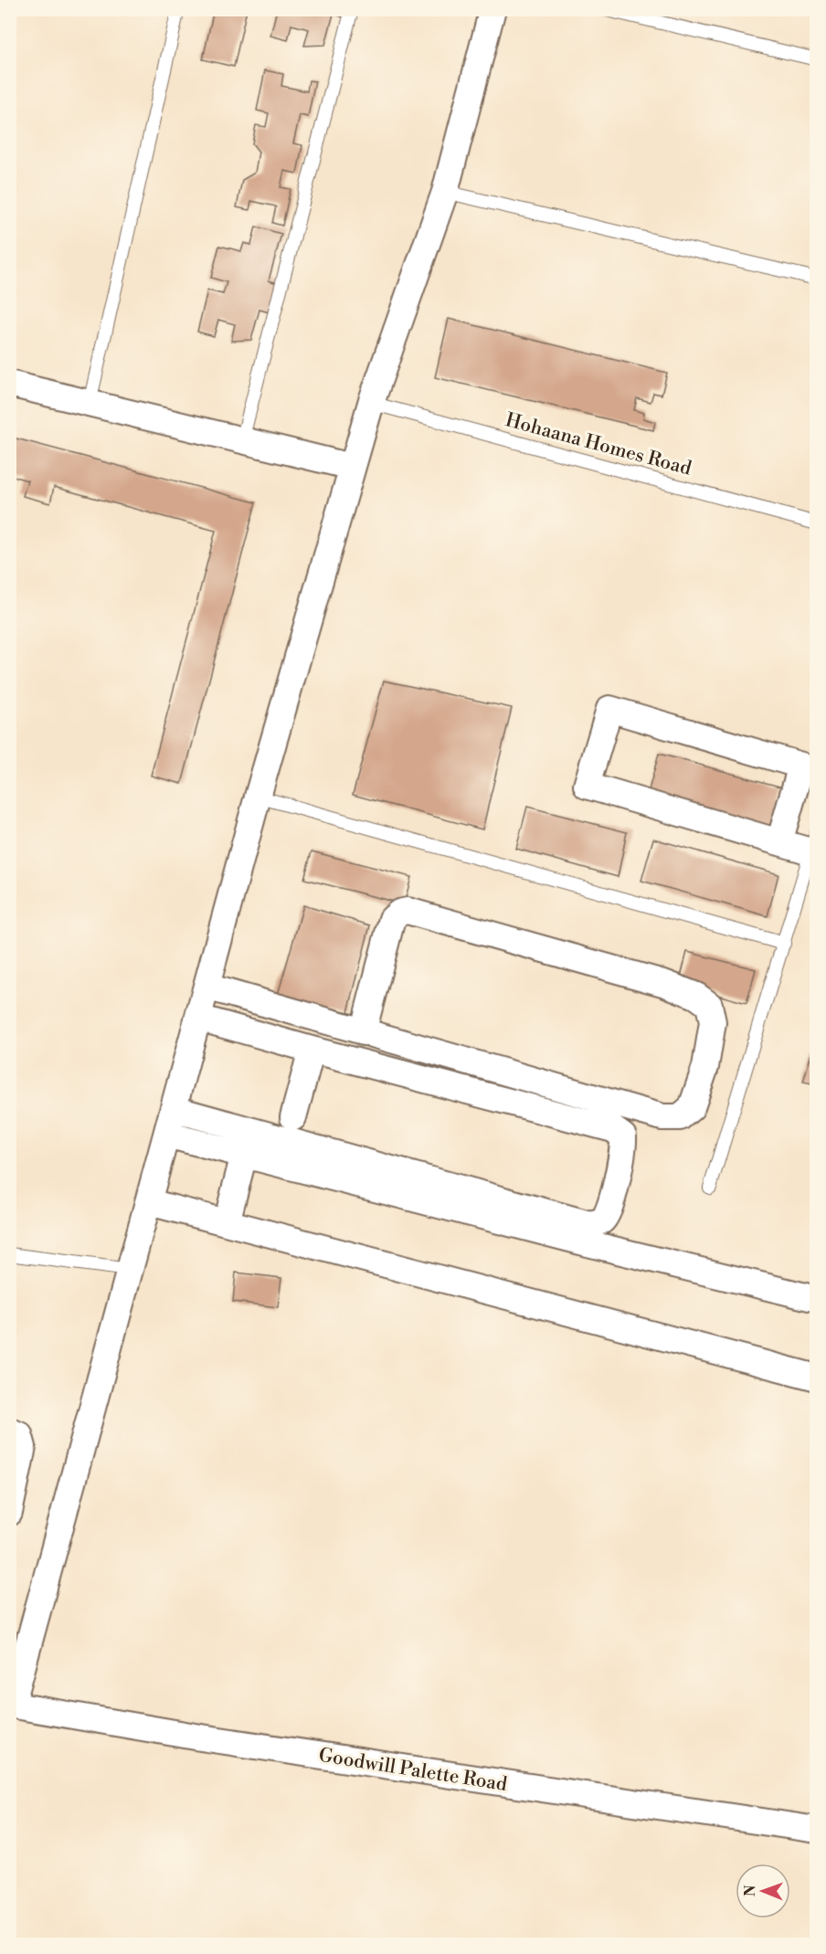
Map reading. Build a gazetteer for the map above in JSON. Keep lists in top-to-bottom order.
{
  "streets": {
    "street": ["Goodwill Palette Road"],
    "lane": ["Hohaana Homes Road"]
  },
  "north": "left"
}
